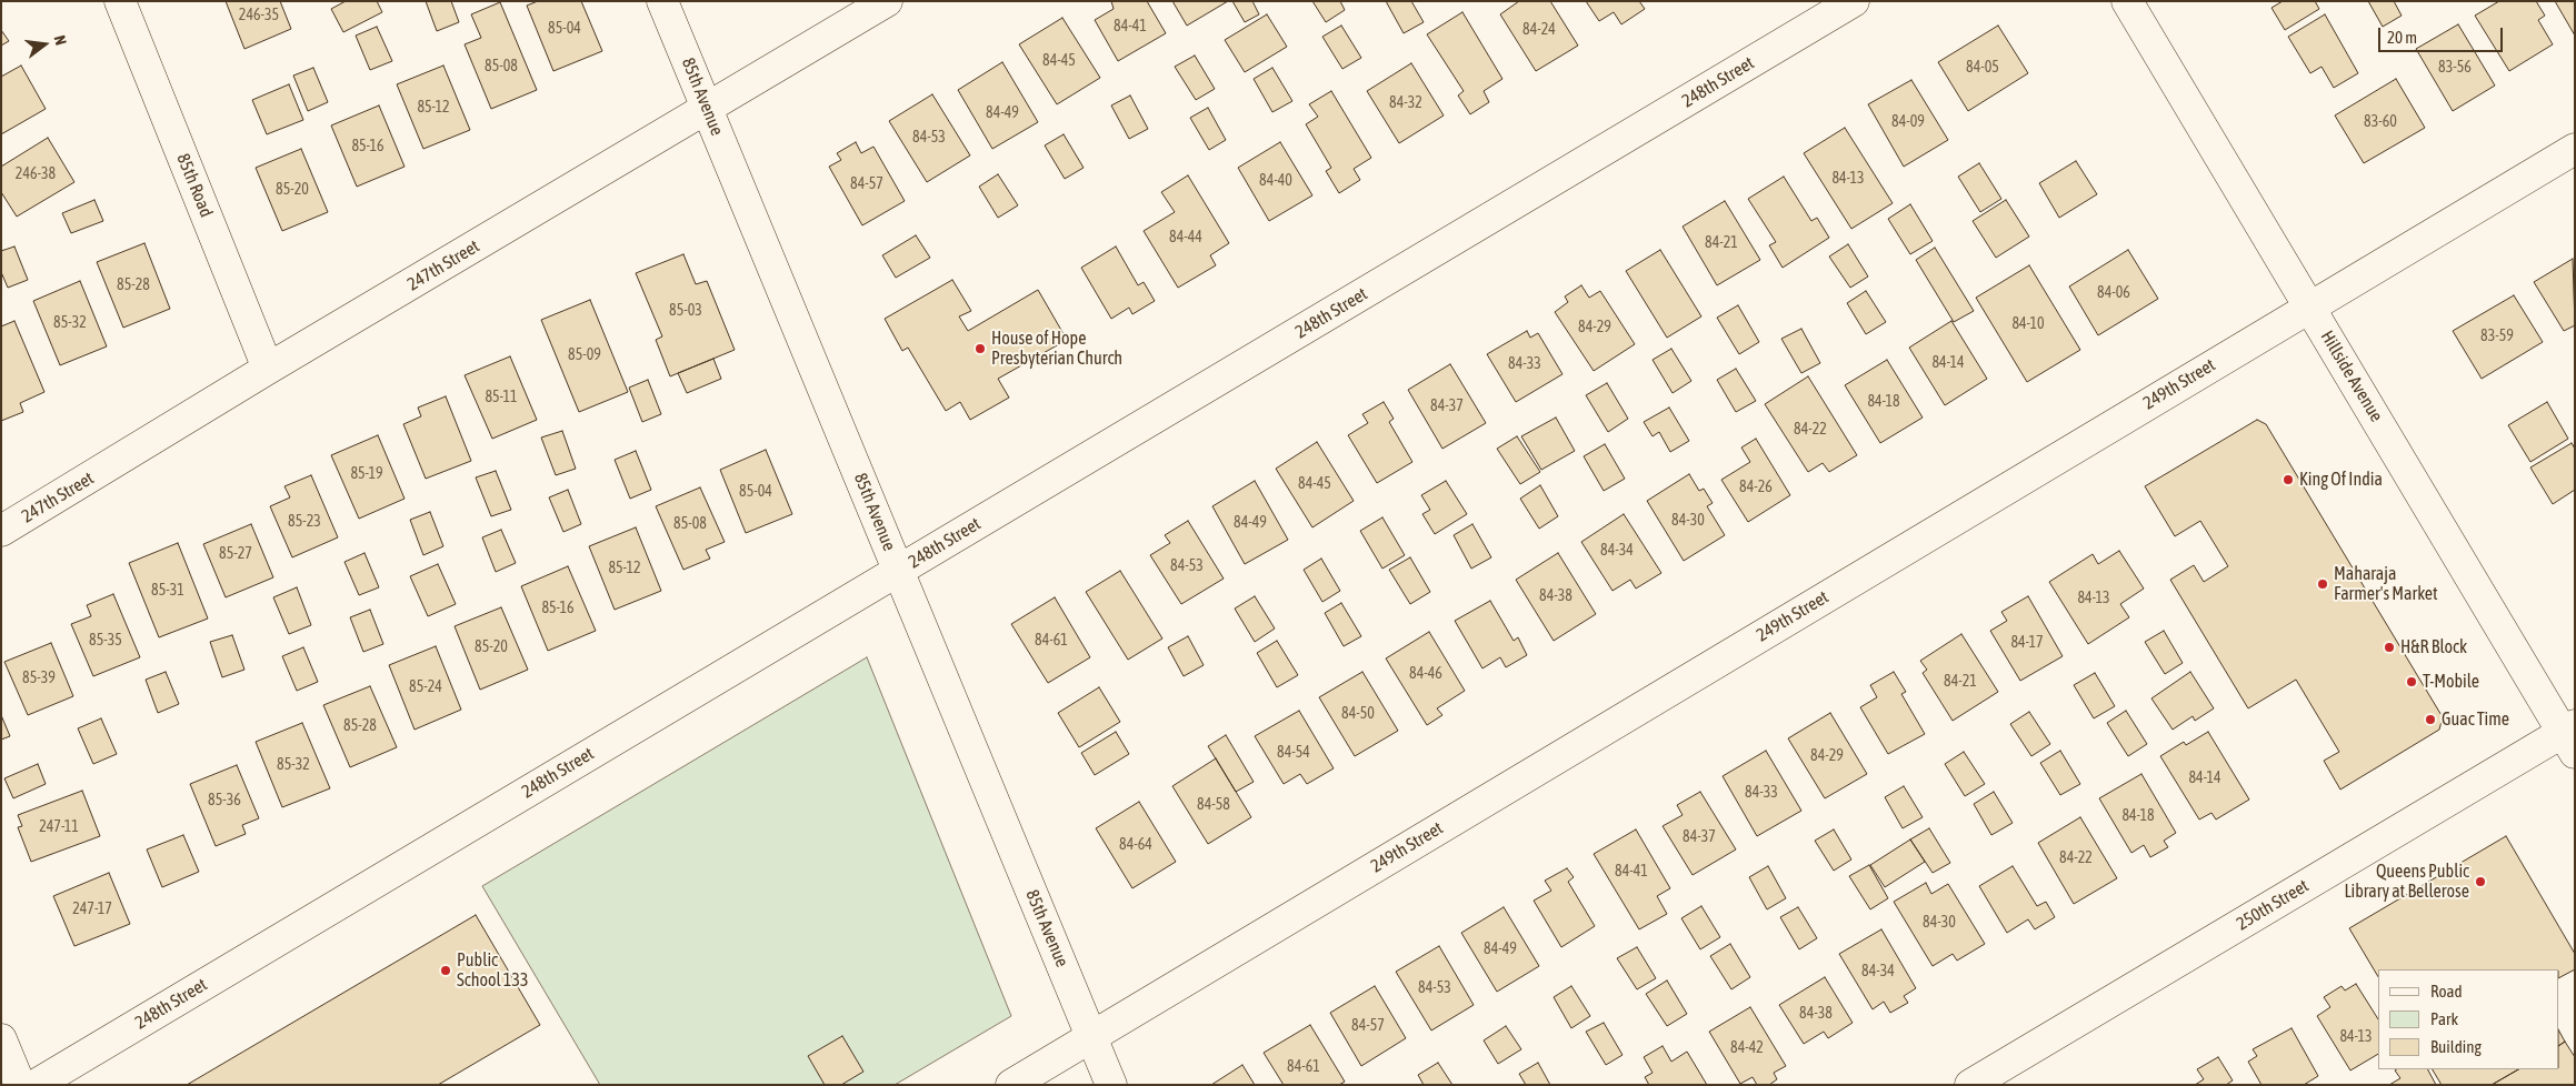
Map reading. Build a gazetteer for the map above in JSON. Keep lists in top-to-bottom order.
{
  "streets": {
    "street": [
      "248th Street",
      "85th Avenue",
      "85th Road",
      "247th Street",
      "Hillside Avenue",
      "249th Street",
      "250th Street"
    ]
  },
  "crossings": [
    ["248th Street", "85th Avenue"],
    ["85th Avenue", "247th Street"],
    ["85th Avenue", "249th Street"],
    ["85th Road", "247th Street"],
    ["Hillside Avenue", "249th Street"],
    ["Hillside Avenue", "250th Street"]
  ],
  "places": [
    "House of Hope Presbyterian Church",
    "King Of India",
    "Maharaja Farmer's Market",
    "H&R Block",
    "T-Mobile",
    "Guac Time",
    "Queens Public Library at Bellerose",
    "Public School 133"
  ],
  "house_numbers": [
    "246-35",
    "84-41",
    "85-04",
    "84-24",
    "84-45",
    "85-08",
    "84-05",
    "83-56",
    "84-32",
    "85-12",
    "84-49",
    "84-09",
    "83-60",
    "84-53",
    "85-16",
    "246-38",
    "84-13",
    "84-40",
    "84-57",
    "85-20",
    "84-44",
    "84-21",
    "85-28",
    "84-06",
    "85-03",
    "85-32",
    "84-10",
    "84-29",
    "83-59",
    "85-09",
    "84-14",
    "84-33",
    "85-11",
    "84-18",
    "84-37",
    "84-22",
    "85-19",
    "84-45",
    "84-26",
    "85-04",
    "84-30",
    "85-23",
    "84-49",
    "85-08",
    "84-34",
    "85-27",
    "84-53",
    "85-12",
    "85-31",
    "84-38",
    "84-13",
    "85-16",
    "85-35",
    "84-61",
    "84-17",
    "85-20",
    "84-46",
    "85-39",
    "84-21",
    "85-24",
    "84-50",
    "85-28",
    "84-54",
    "84-29",
    "85-32",
    "84-14",
    "84-33",
    "85-36",
    "84-58",
    "84-18",
    "247-11",
    "84-37",
    "84-64",
    "84-22",
    "84-41",
    "247-17",
    "84-30",
    "84-49",
    "84-34",
    "84-53",
    "84-38",
    "84-57",
    "84-13",
    "84-42",
    "84-61"
  ],
  "legend": ["Road", "Park", "Building"],
  "scale_bar": "20 m",
  "north": "right"
}
